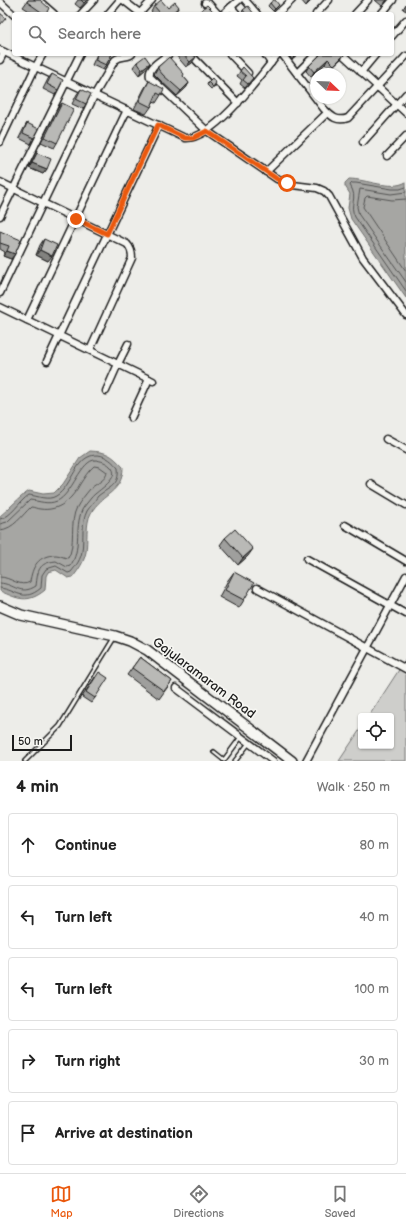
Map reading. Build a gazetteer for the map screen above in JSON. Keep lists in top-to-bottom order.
{
  "streets": {
    "main road": ["Gajularamaram Road"]
  },
  "scale_bar": "50 m",
  "north": "bottom right",
  "page": {
    "search": "Search here",
    "scale": "50 m",
    "heading": ["4 min", "Walk · 250 m"],
    "list": [
      ["Continue", "80 m"],
      ["Turn left", "40 m"],
      ["Turn left", "100 m"],
      ["Turn right", "30 m"],
      "Arrive at destination"
    ],
    "nav": ["Map", "Directions", "Saved"]
  }
}
